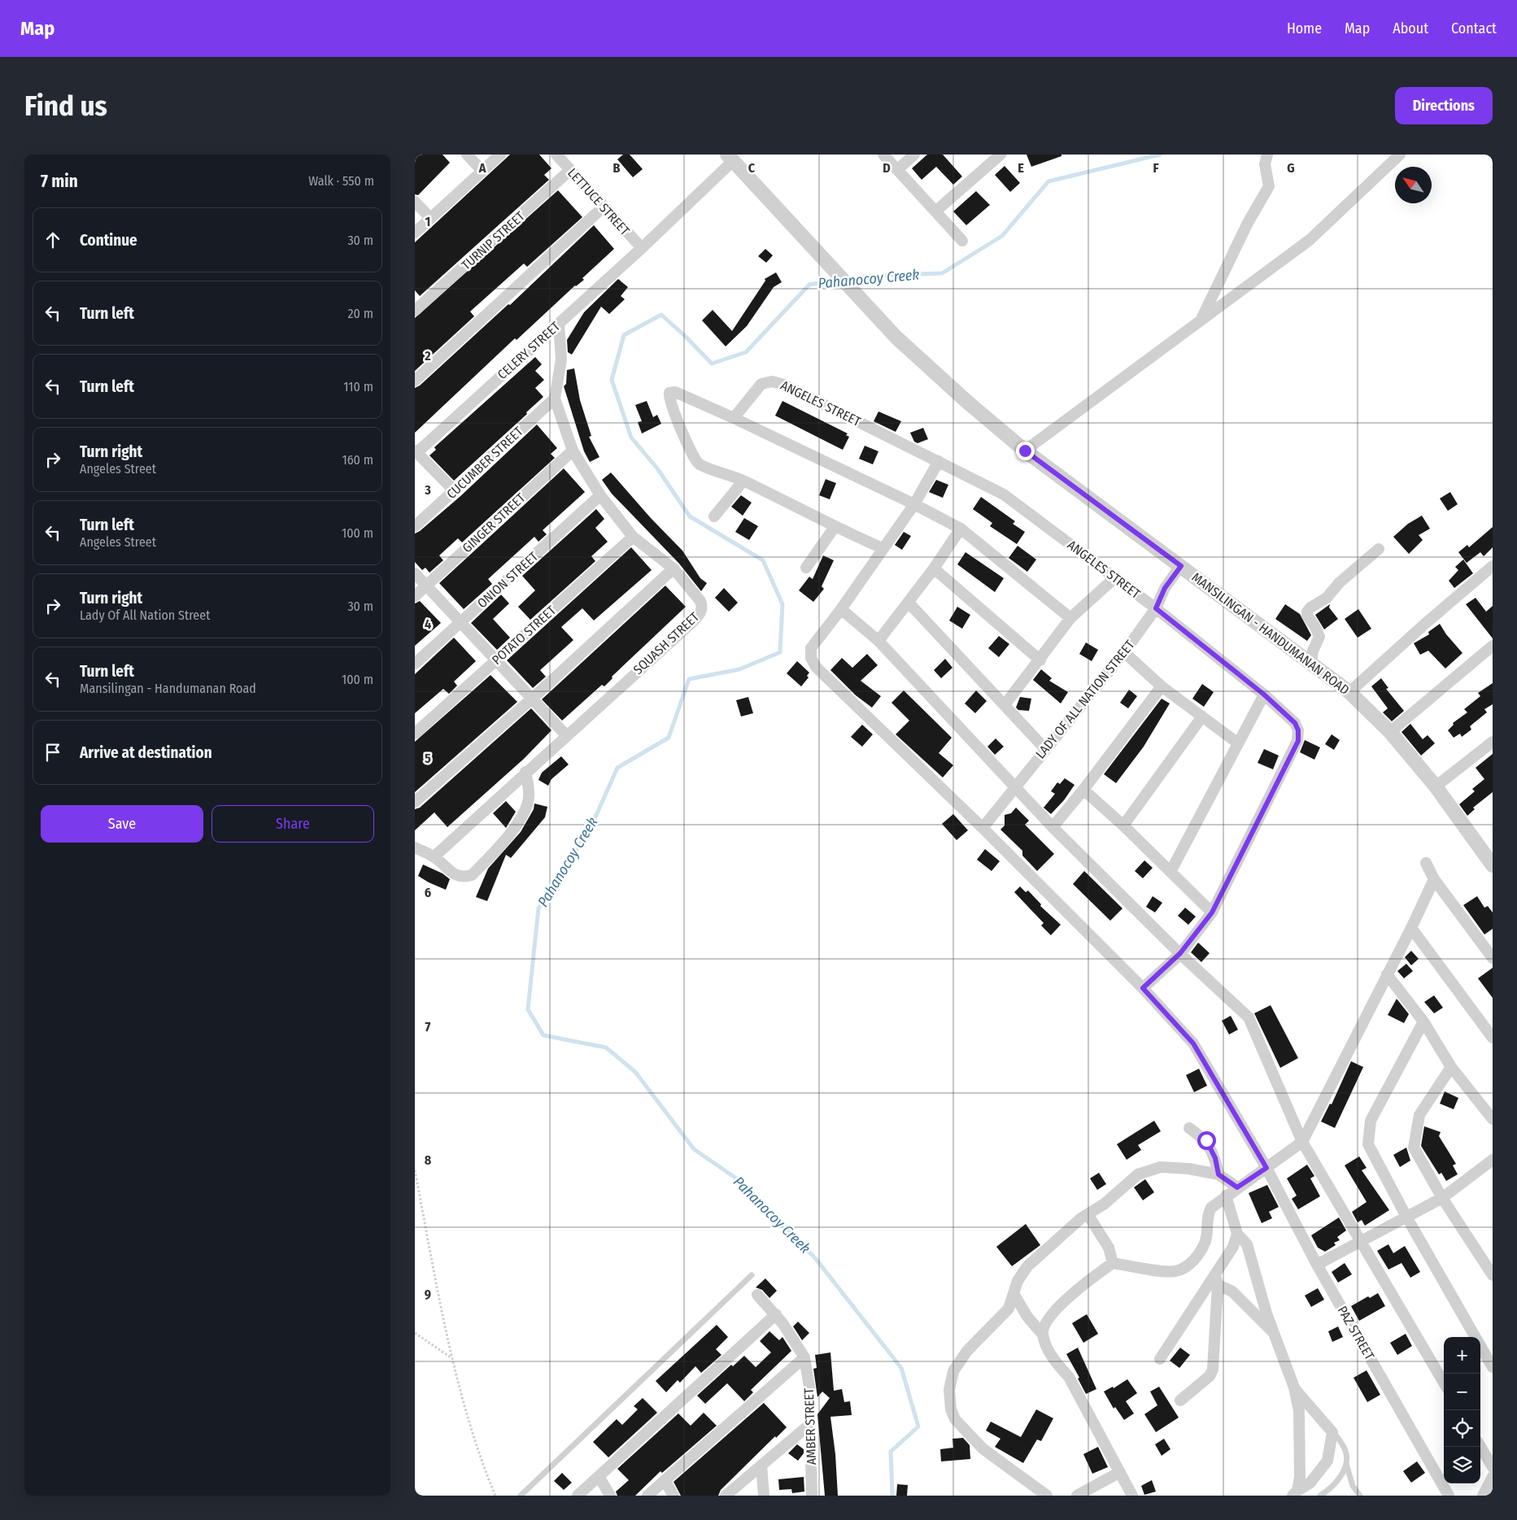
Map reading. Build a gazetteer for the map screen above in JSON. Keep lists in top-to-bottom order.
{
  "streets": {
    "street": [
      "LETTUCE STREET",
      "TURNIP STREET",
      "CELERY STREET",
      "ANGELES STREET",
      "CUCUMBER STREET",
      "GINGER STREET",
      "ONION STREET",
      "MANSILINGAN - HANDUMANAN ROAD",
      "POTATO STREET",
      "SQUASH STREET",
      "LADY OF ALL NATION STREET",
      "PAZ STREET",
      "AMBER STREET"
    ]
  },
  "crossings": [
    ["LETTUCE STREET", "TURNIP STREET"],
    ["LETTUCE STREET", "CELERY STREET"],
    ["CELERY STREET", "MANSILINGAN - HANDUMANAN ROAD"],
    ["CELERY STREET", "SQUASH STREET"],
    ["ANGELES STREET", "LADY OF ALL NATION STREET"],
    ["ANGELES STREET", "PAZ STREET"],
    ["CUCUMBER STREET", "SQUASH STREET"],
    ["GINGER STREET", "SQUASH STREET"],
    ["ONION STREET", "SQUASH STREET"],
    ["MANSILINGAN - HANDUMANAN ROAD", "LADY OF ALL NATION STREET"],
    ["POTATO STREET", "SQUASH STREET"],
    ["LADY OF ALL NATION STREET", "PAZ STREET"]
  ],
  "water": ["Pahanocoy Creek"],
  "north": "top left",
  "page": {
    "header": "Map",
    "nav": [
      "Home",
      "Map",
      "About",
      "Contact"
    ],
    "buttons": [
      "Directions",
      ["Save", "Share"]
    ],
    "title": "Find us",
    "heading": ["7 min", "Walk · 550 m"],
    "list": [
      ["Continue", "30 m"],
      ["Turn left", "20 m"],
      ["Turn left", "110 m"],
      ["Turn right", "Angeles Street", "160 m"],
      ["Turn left", "Angeles Street", "100 m"],
      ["Turn right", "Lady Of All Nation Street", "30 m"],
      ["Turn left", "Mansilingan - Handumanan Road", "100 m"],
      "Arrive at destination"
    ],
    "map_buttons": ["+", "−"]
  },
  "grid": {
    "columns": [
      "A",
      "B",
      "C",
      "D",
      "E",
      "F",
      "G"
    ],
    "rows": [
      "1",
      "2",
      "3",
      "4",
      "5",
      "6",
      "7",
      "8",
      "9"
    ]
  }
}
